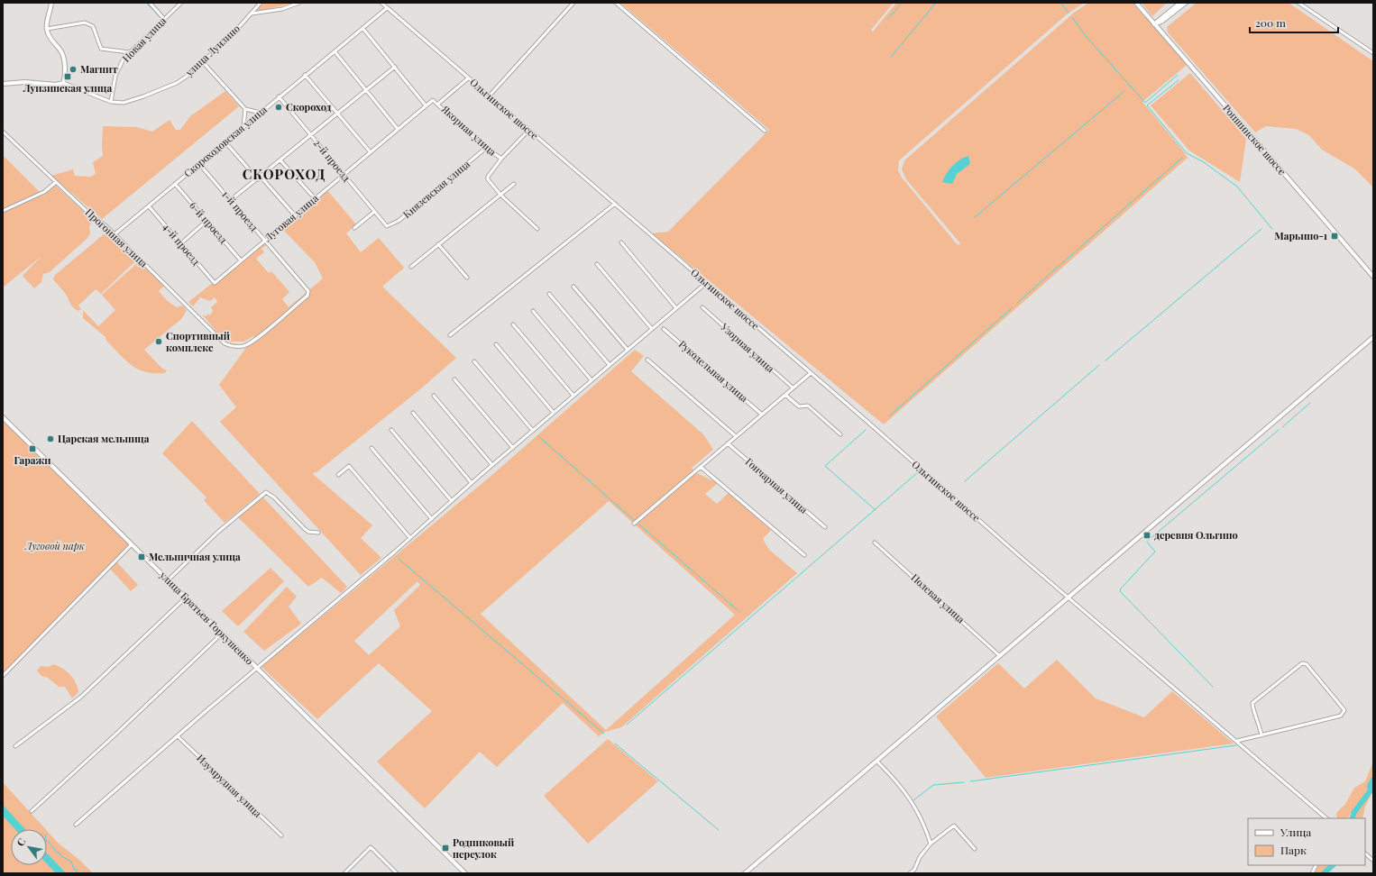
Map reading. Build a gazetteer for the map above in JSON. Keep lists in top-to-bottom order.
{
  "streets": {
    "street": [
      "Новая улица",
      "улица Луизино",
      "Ольгинское шоссе",
      "Якорная улица",
      "Ропшинское шоссе",
      "Скороходовская улица",
      "2-й проезд",
      "Князевская улица",
      "1-й проезд",
      "Луговая улица",
      "6-й проезд",
      "Прогонная улица",
      "4-й проезд",
      "Узорная улица",
      "Рукодельная улица",
      "Гончарная улица",
      "Полевая улица",
      "улица Братьев Горкушенко",
      "Изумрудная улица"
    ]
  },
  "crossings": [
    ["Новая улица", "улица Луизино"],
    ["Ольгинское шоссе", "Скороходовская улица"],
    ["Ольгинское шоссе", "Луговая улица"],
    ["Якорная улица", "Князевская улица"],
    ["Якорная улица", "Луговая улица"],
    ["Скороходовская улица", "2-й проезд"],
    ["Скороходовская улица", "1-й проезд"],
    ["Скороходовская улица", "6-й проезд"],
    ["Скороходовская улица", "Прогонная улица"],
    ["Скороходовская улица", "4-й проезд"],
    ["2-й проезд", "Князевская улица"],
    ["2-й проезд", "Луговая улица"],
    ["1-й проезд", "Луговая улица"],
    ["1-й проезд", "Прогонная улица"],
    ["Луговая улица", "6-й проезд"],
    ["Луговая улица", "4-й проезд"]
  ],
  "districts": ["СКОРОХОД"],
  "parks": ["Луговой парк"],
  "places": {
    "other": [
      "Магнит",
      "Скороход",
      "Спортивный комплекс",
      "Царская мельница"
    ],
    "transit": [
      "Луизинская улица",
      "Марьино-1",
      "Гаражи",
      "деревня Ольгино",
      "Мельничная улица",
      "Родниковый переулок"
    ]
  },
  "legend": ["Улица", "Парк"],
  "scale_bar": "200 m",
  "north": "top left"
}
